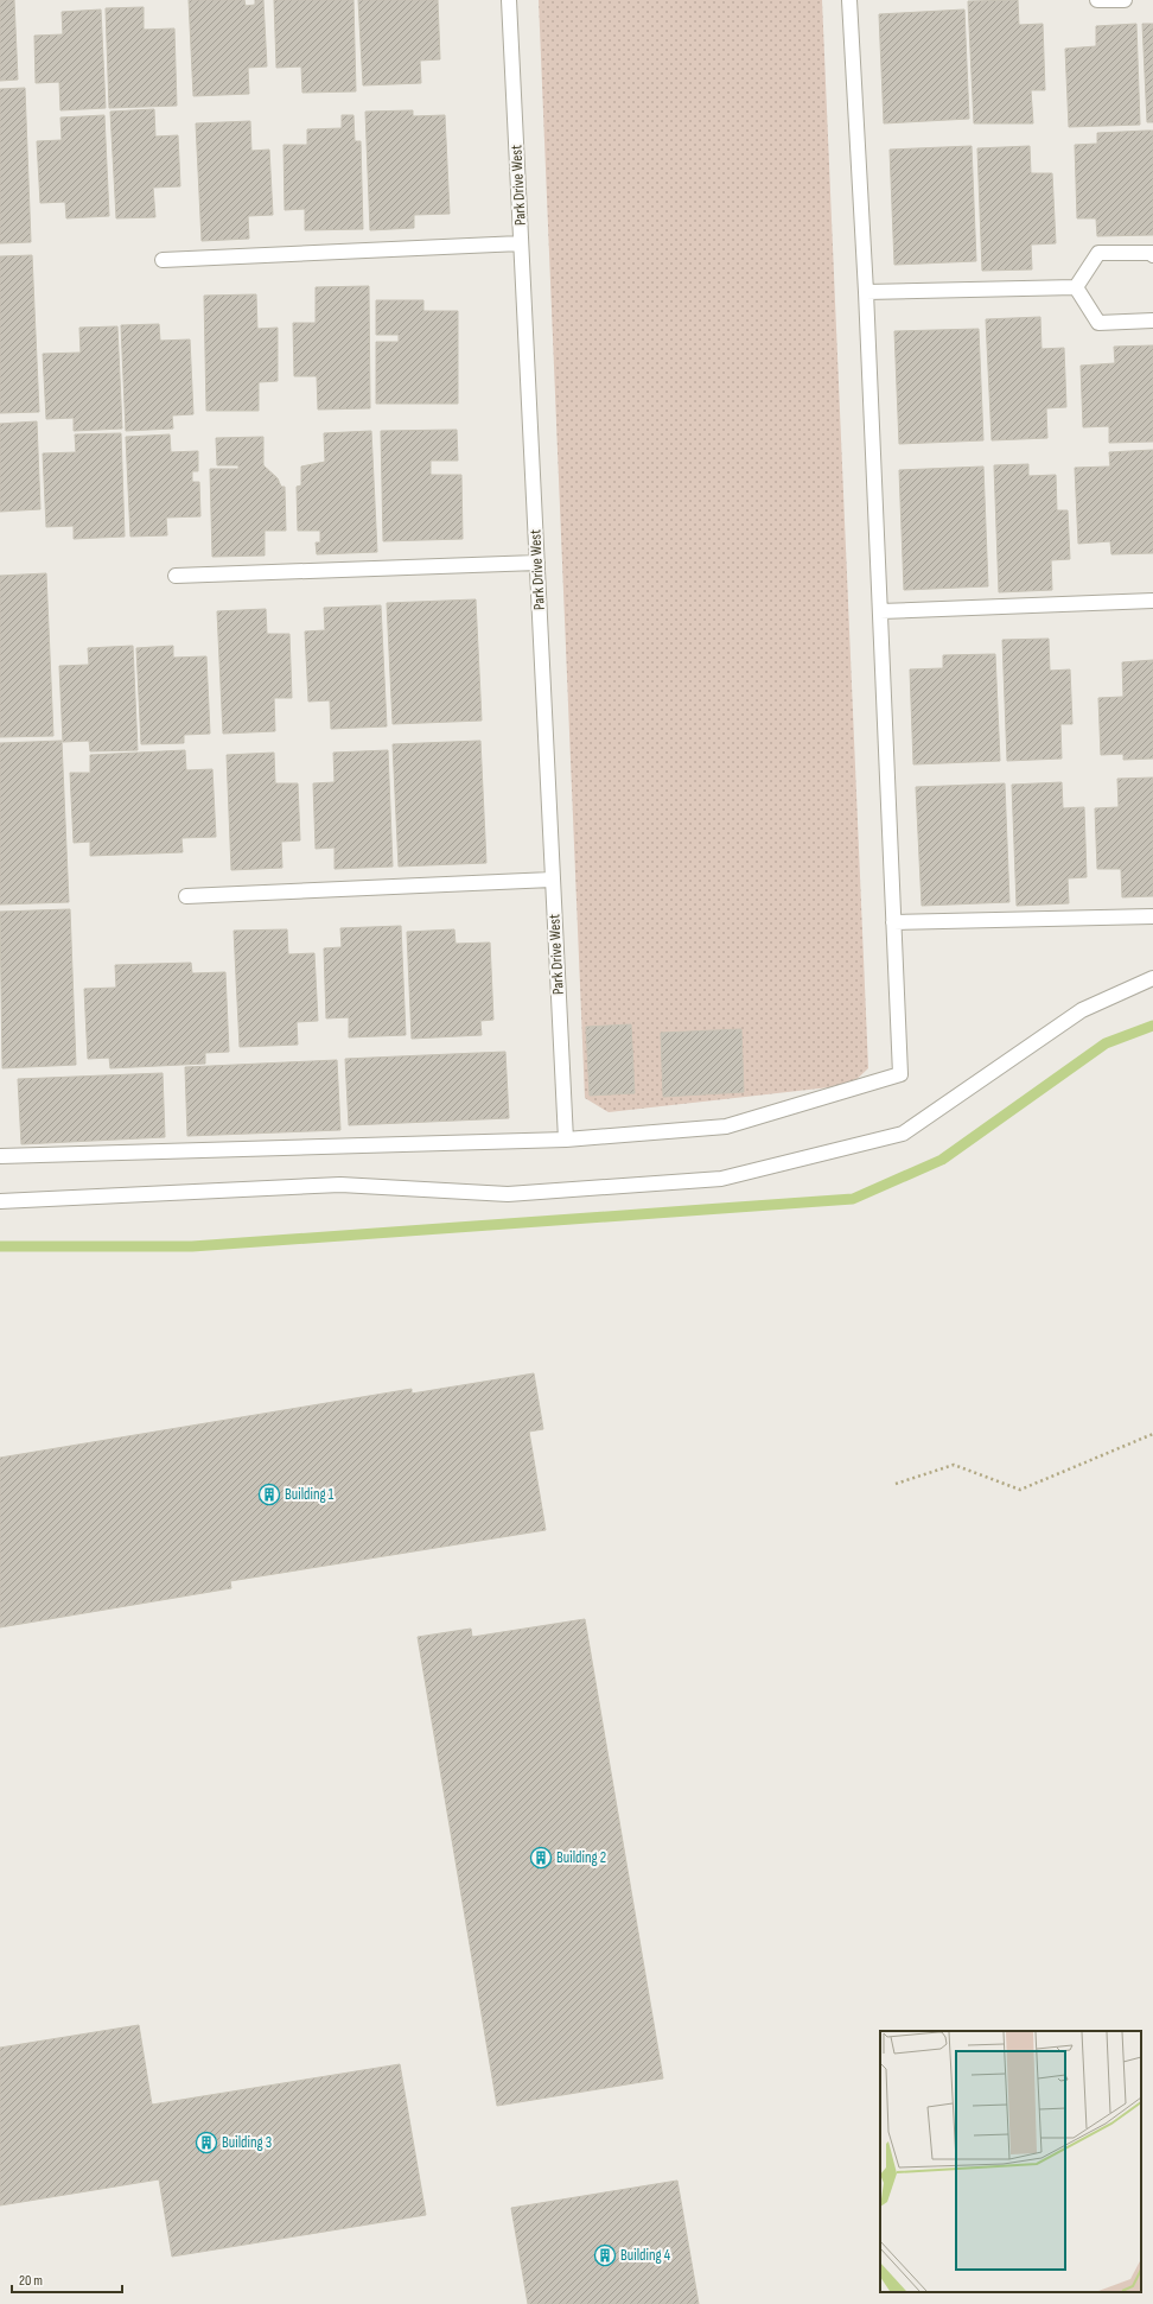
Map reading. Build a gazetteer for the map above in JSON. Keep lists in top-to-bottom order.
{
  "streets": {
    "street": ["Park Drive West"]
  },
  "places": {
    "building": [
      "Building 1",
      "Building 2",
      "Building 3",
      "Building 4"
    ]
  },
  "scale_bar": "20 m"
}
